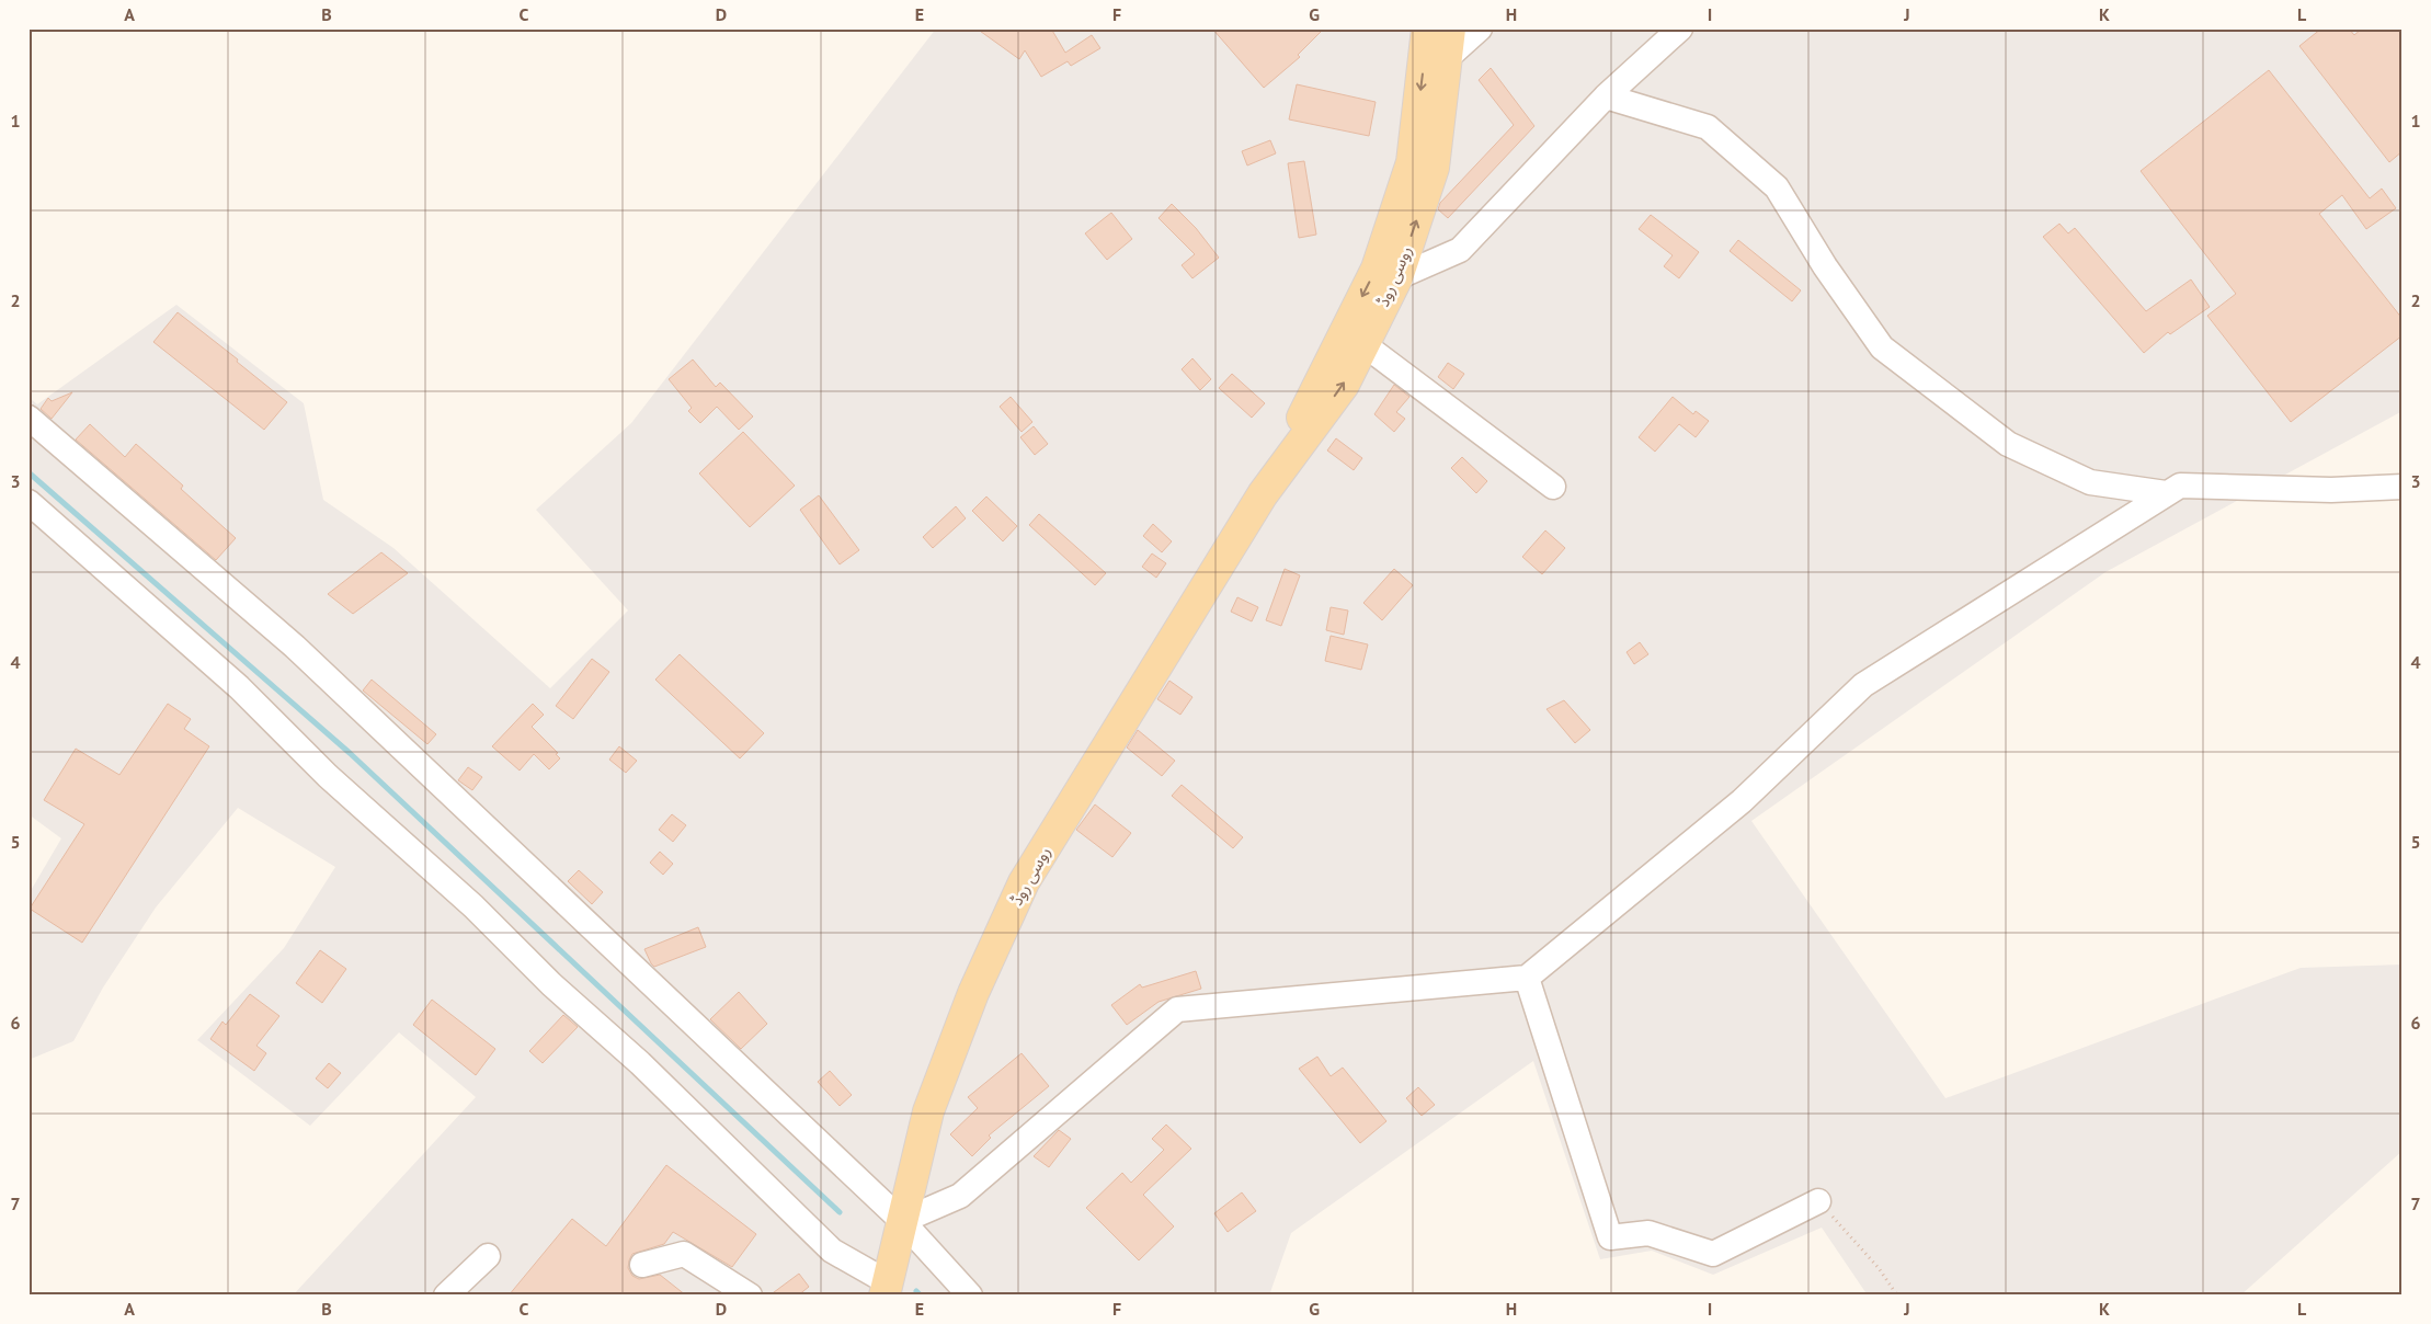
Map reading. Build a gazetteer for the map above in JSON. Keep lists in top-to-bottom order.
{
  "streets": {
    "main road": ["روسی روڈ"]
  },
  "grid": {
    "columns": [
      "A",
      "B",
      "C",
      "D",
      "E",
      "F",
      "G",
      "H",
      "I",
      "J",
      "K",
      "L"
    ],
    "rows": [
      "1",
      "2",
      "3",
      "4",
      "5",
      "6",
      "7"
    ]
  }
}
